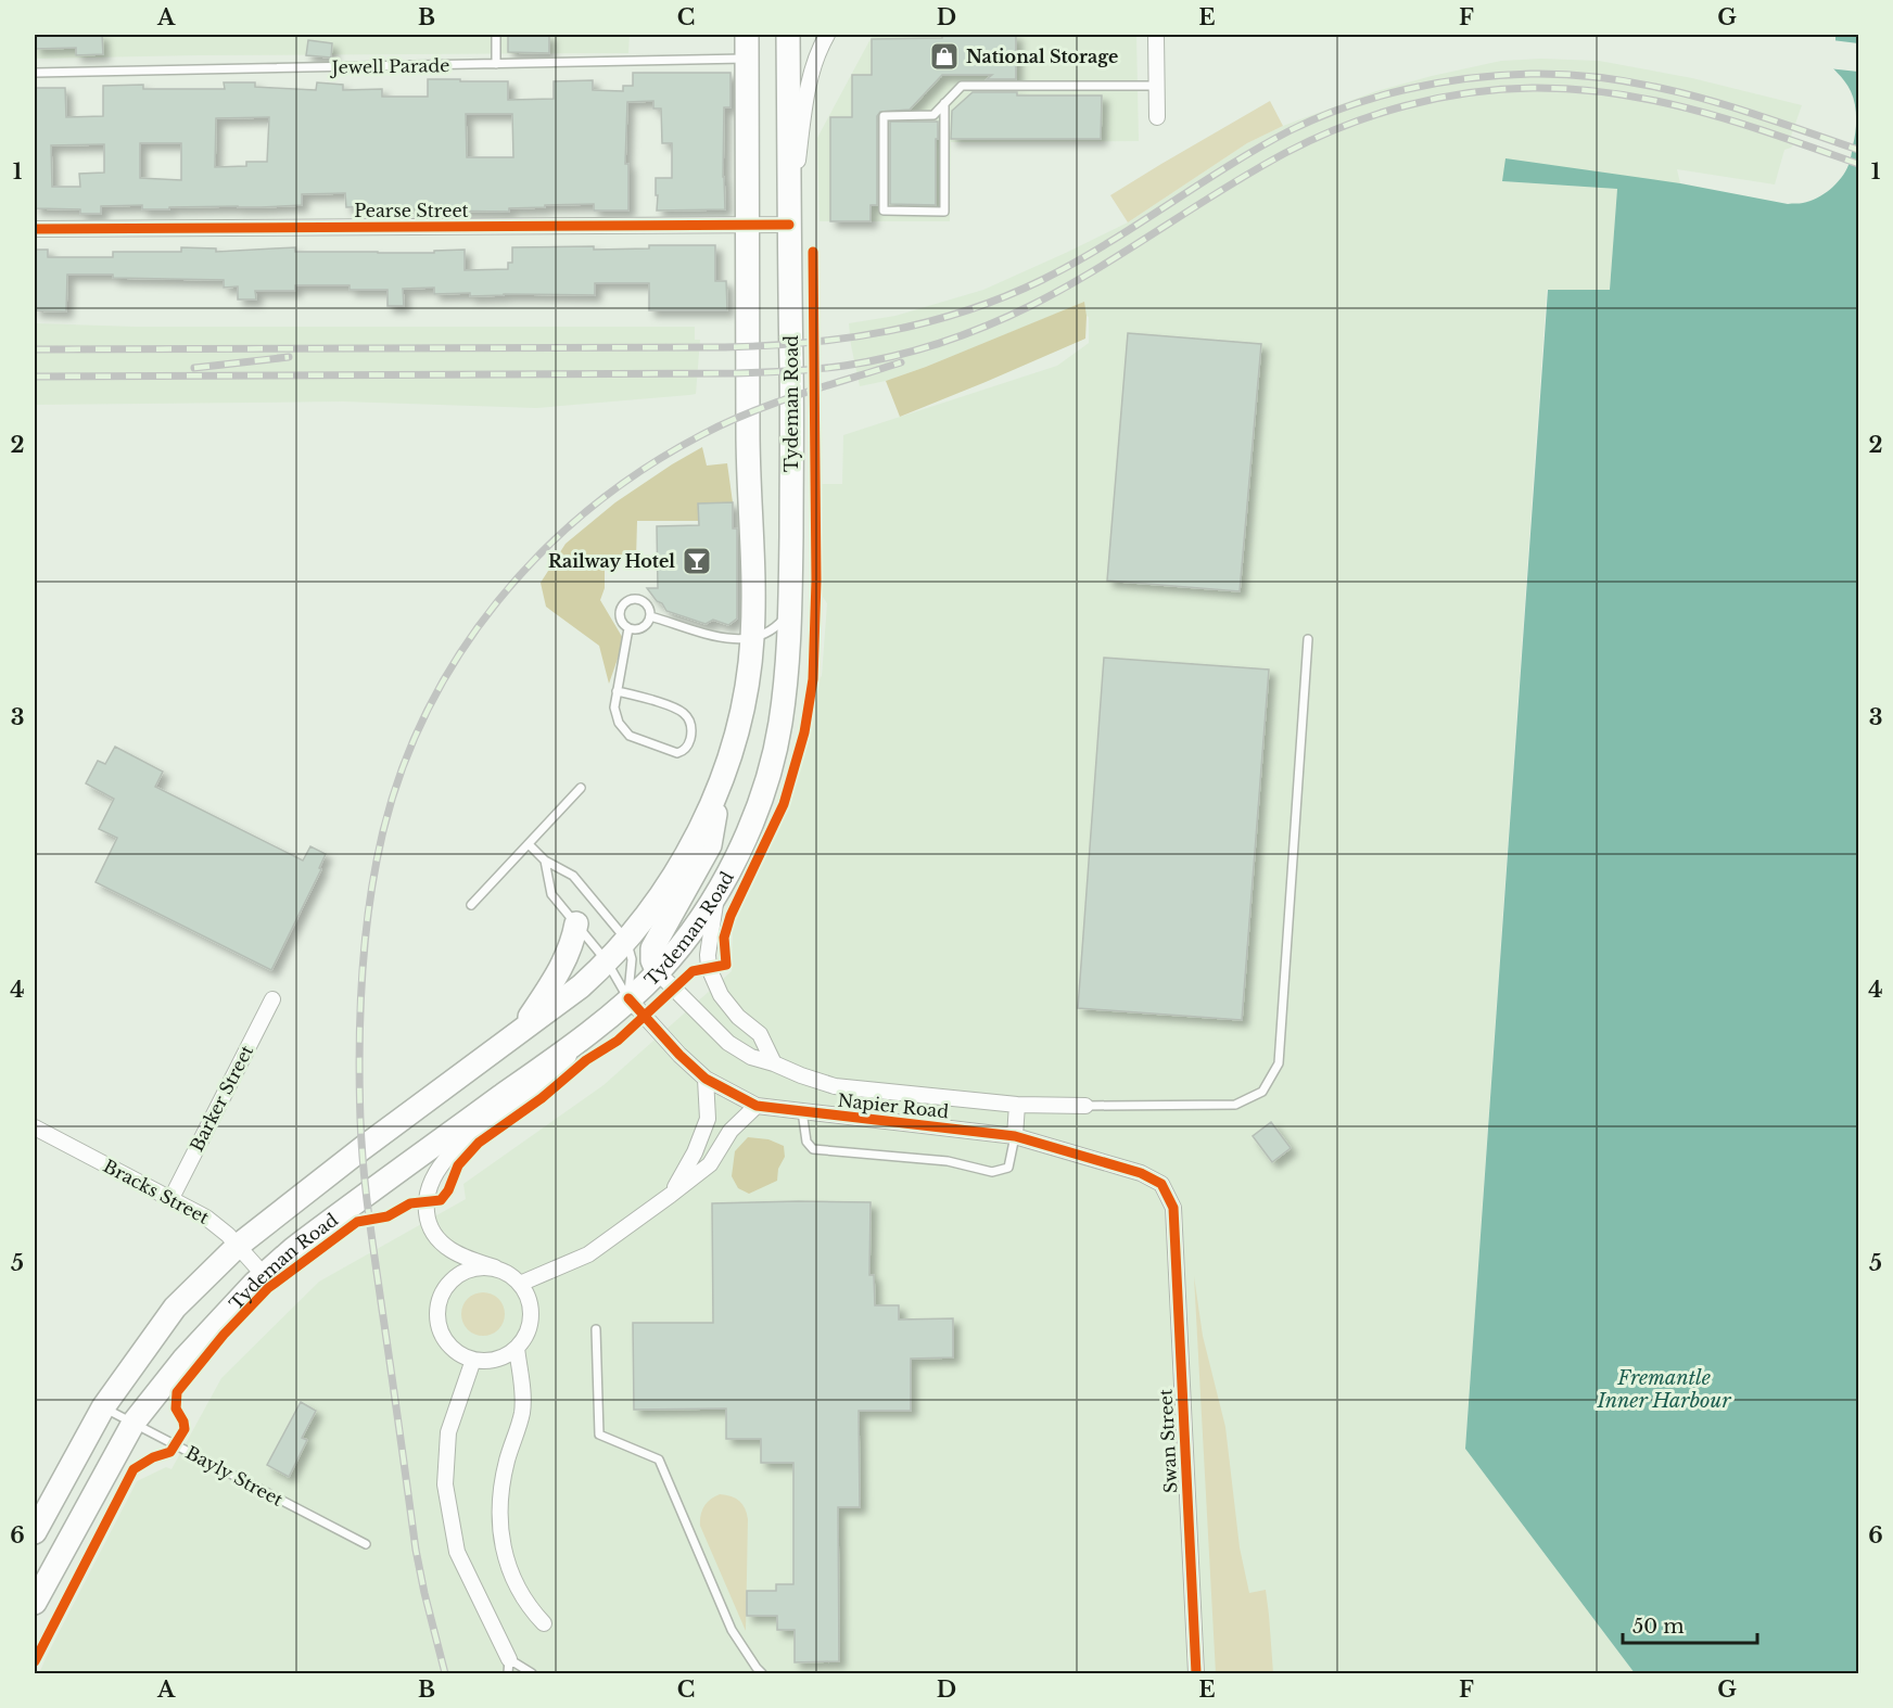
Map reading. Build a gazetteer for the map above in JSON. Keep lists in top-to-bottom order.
{
  "streets": {
    "main road": ["Tydeman Road"],
    "street": [
      "Pearse Street",
      "Barker Street",
      "Napier Road",
      "Bracks Street",
      "Swan Street"
    ],
    "lane": ["Jewell Parade", "Bayly Street"]
  },
  "crossings": [
    ["Pearse Street", "Tydeman Road"],
    ["Tydeman Road", "Napier Road"],
    ["Tydeman Road", "Bracks Street"],
    ["Tydeman Road", "Bayly Street"],
    ["Barker Street", "Bracks Street"],
    ["Napier Road", "Swan Street"]
  ],
  "water": ["Fremantle Inner Harbour"],
  "places": {
    "shop": ["National Storage"],
    "bar": ["Railway Hotel"]
  },
  "scale_bar": "50 m",
  "grid": {
    "columns": [
      "A",
      "B",
      "C",
      "D",
      "E",
      "F",
      "G"
    ],
    "rows": [
      "1",
      "2",
      "3",
      "4",
      "5",
      "6"
    ]
  }
}
